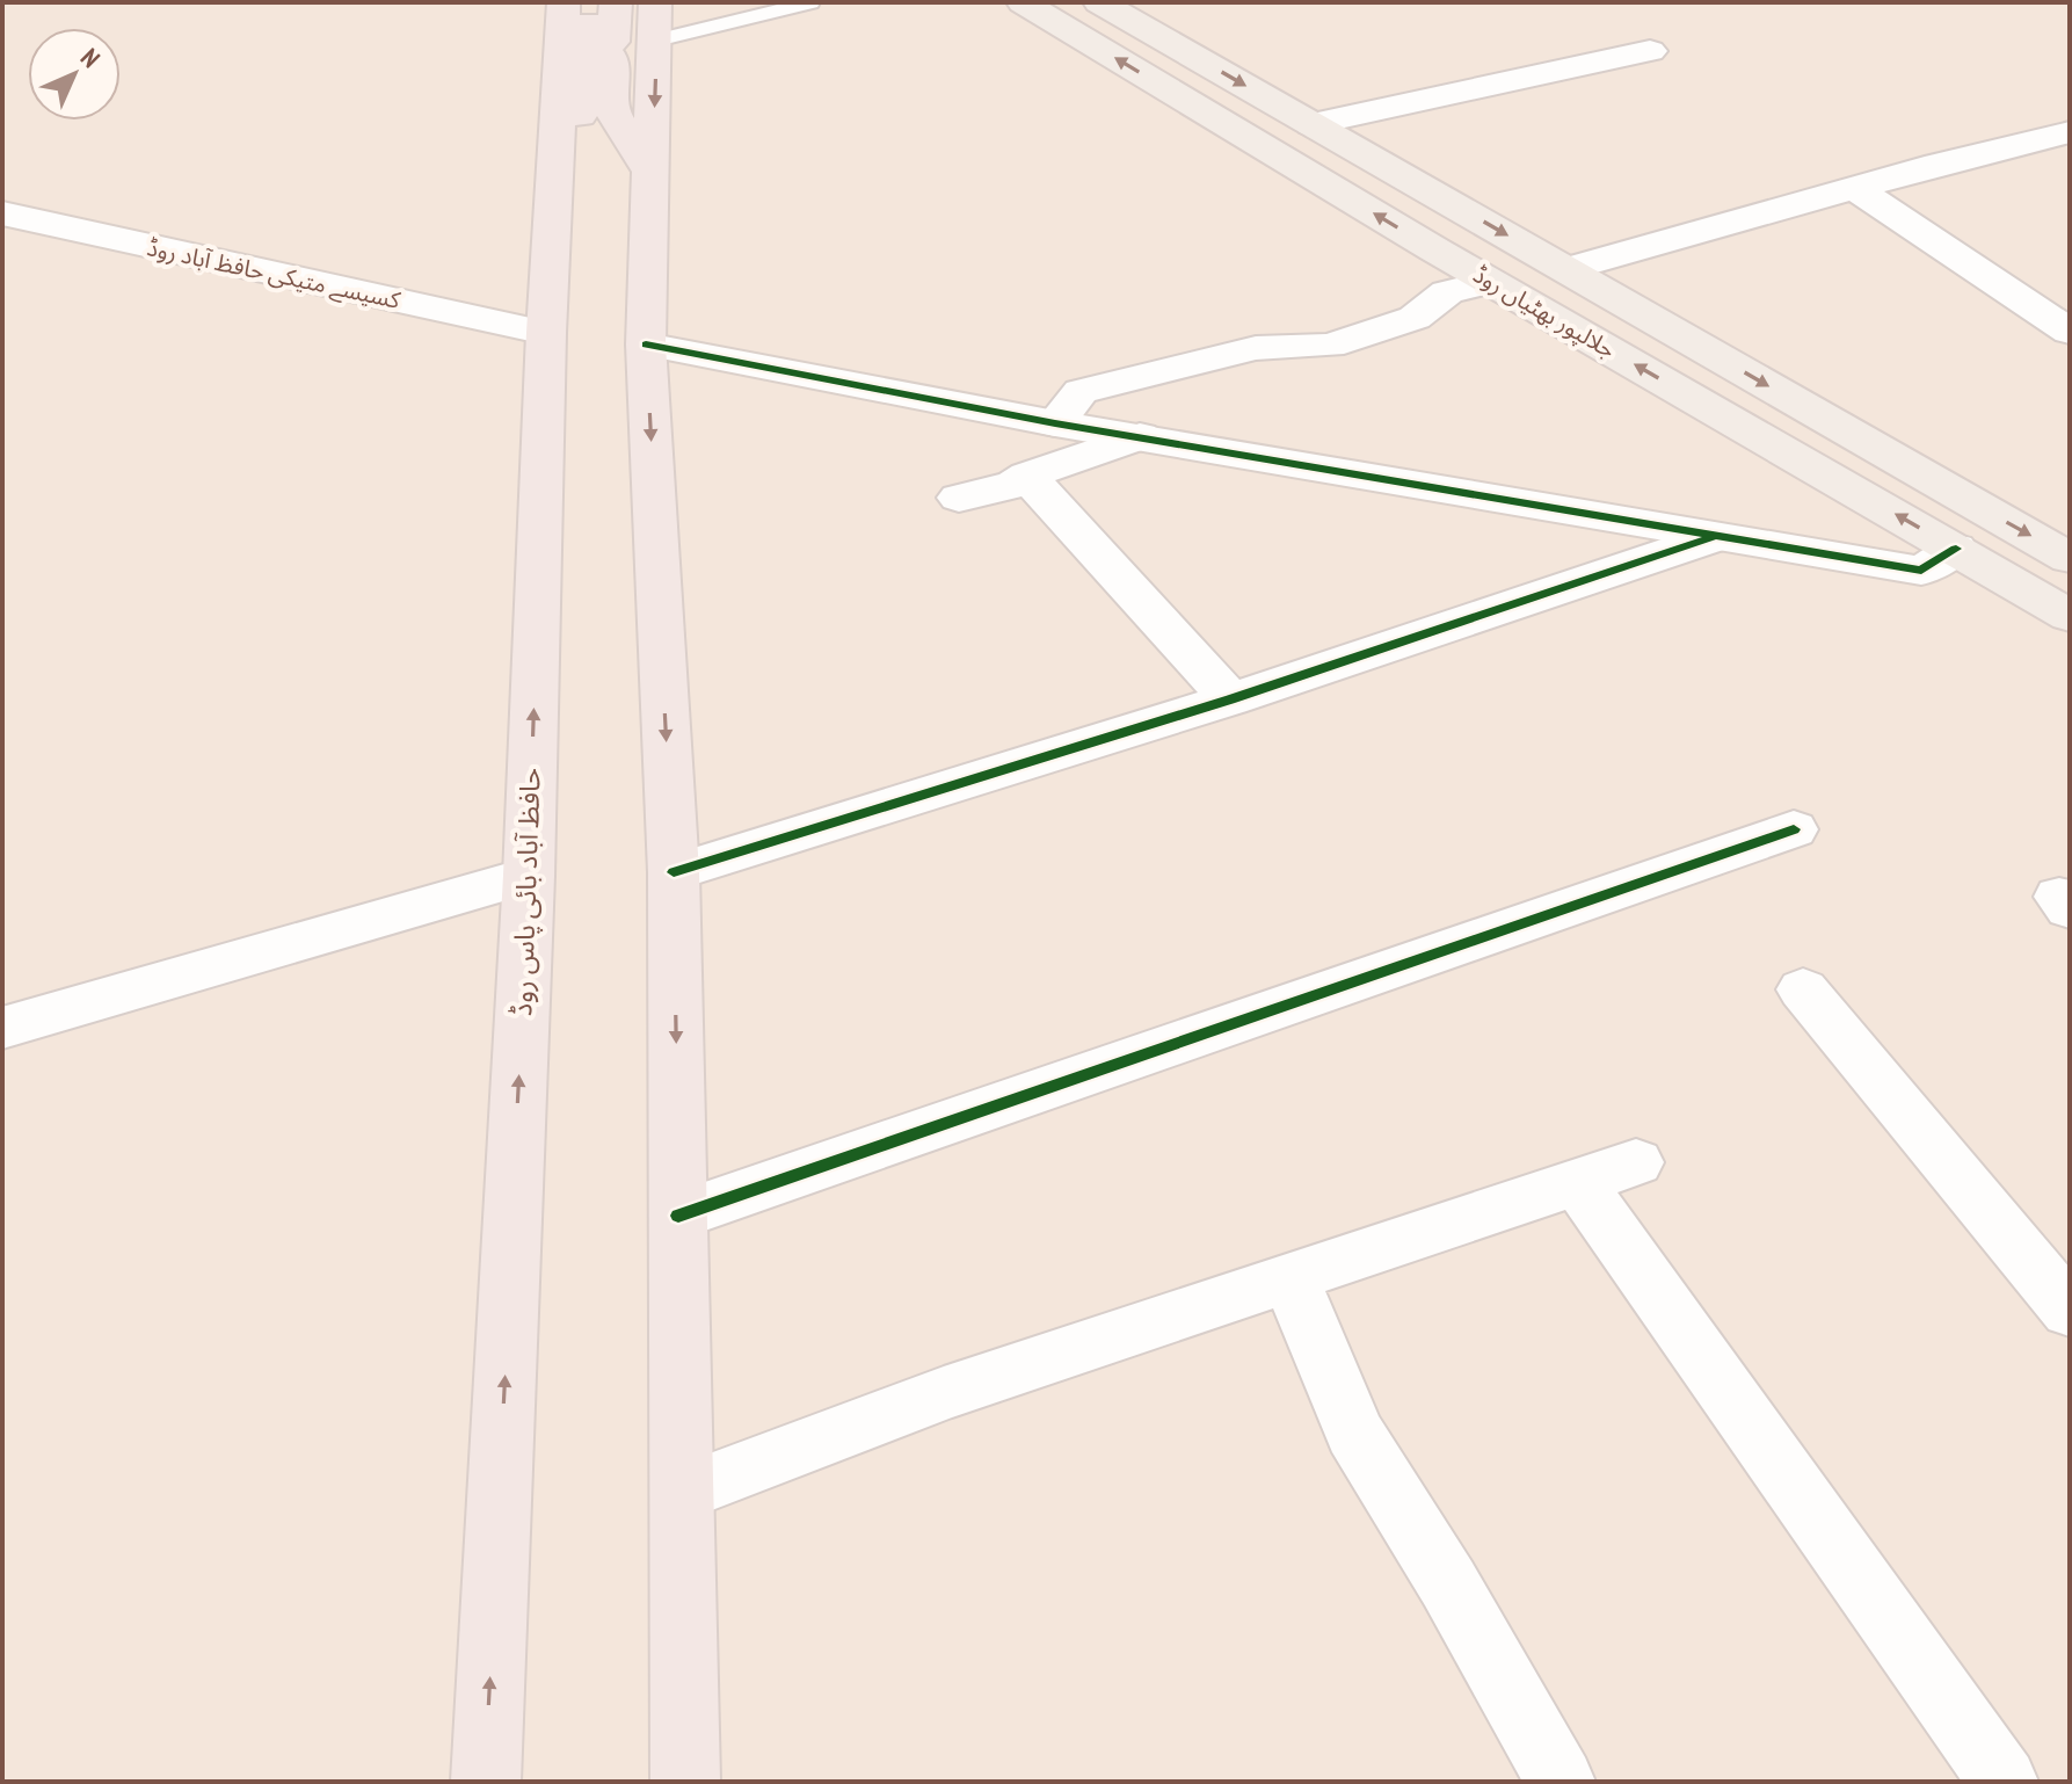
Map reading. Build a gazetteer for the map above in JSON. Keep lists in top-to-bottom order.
{
  "streets": {
    "highway": ["حافظ آباد بائی پاس روڈ"],
    "main road": ["جلالپور بھٹیاں روڈ"],
    "street": ["کسیسے متیکی حافظ آباد روڈ"]
  },
  "crossings": [
    ["کسیسے متیکی حافظ آباد روڈ", "حافظ آباد بائی پاس روڈ"]
  ],
  "north": "top right"
}
